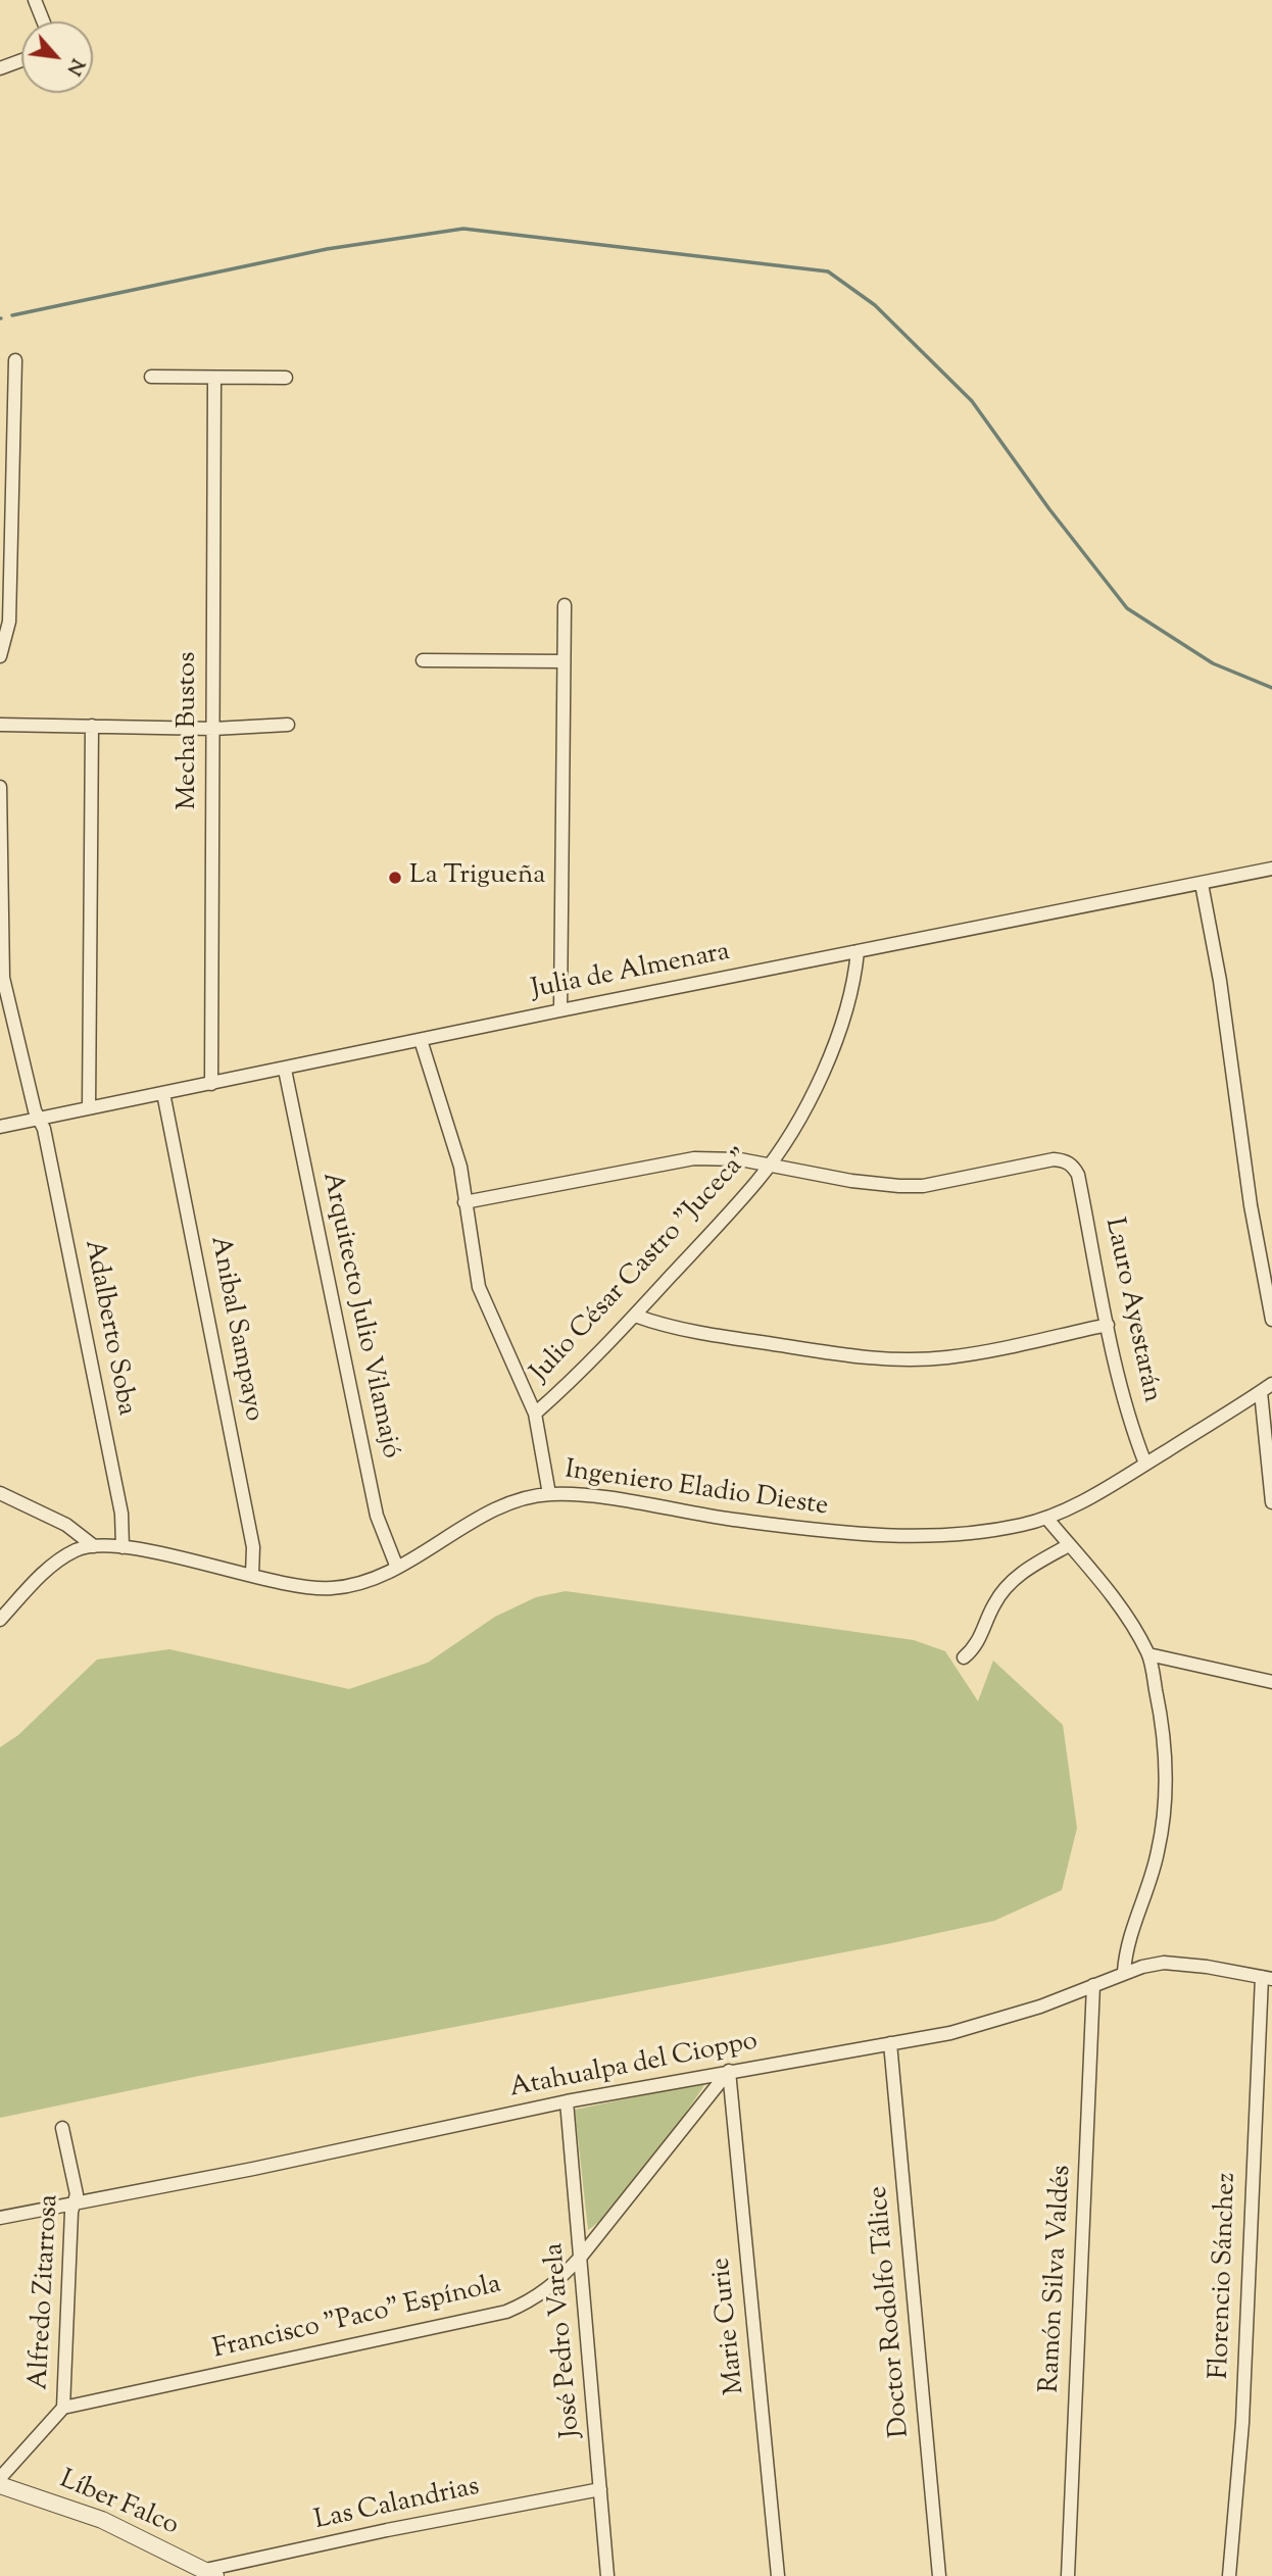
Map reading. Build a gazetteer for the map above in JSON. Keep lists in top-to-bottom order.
{
  "streets": {
    "street": [
      "Mecha Bustos",
      "Julia de Almenara",
      "Julio César Castro \"Juceca\"",
      "Lauro Ayestarán",
      "Arquitecto Julio Vilamajó",
      "Adalberto Soba",
      "Anibal Sampayo",
      "Ingeniero Eladio Dieste",
      "Atahualpa del Cioppo",
      "Florencio Sánchez",
      "Ramón Silva Valdés",
      "Alfredo Zitarrosa",
      "Doctor Rodolfo Tálice",
      "Francisco \"Paco\" Espínola",
      "Marie Curie",
      "José Pedro Varela",
      "Líber Falco",
      "Las Calandrias"
    ]
  },
  "crossings": [
    ["Mecha Bustos", "Julia de Almenara"],
    ["Julia de Almenara", "Julio César Castro \"Juceca\""],
    ["Julia de Almenara", "Arquitecto Julio Vilamajó"],
    ["Julia de Almenara", "Adalberto Soba"],
    ["Julia de Almenara", "Anibal Sampayo"],
    ["Julio César Castro \"Juceca\"", "Lauro Ayestarán"],
    ["Lauro Ayestarán", "Ingeniero Eladio Dieste"],
    ["Arquitecto Julio Vilamajó", "Ingeniero Eladio Dieste"],
    ["Adalberto Soba", "Ingeniero Eladio Dieste"],
    ["Anibal Sampayo", "Ingeniero Eladio Dieste"],
    ["Atahualpa del Cioppo", "Florencio Sánchez"],
    ["Atahualpa del Cioppo", "Ramón Silva Valdés"],
    ["Atahualpa del Cioppo", "Alfredo Zitarrosa"],
    ["Atahualpa del Cioppo", "Doctor Rodolfo Tálice"],
    ["Atahualpa del Cioppo", "Francisco \"Paco\" Espínola"],
    ["Atahualpa del Cioppo", "Marie Curie"],
    ["Atahualpa del Cioppo", "José Pedro Varela"],
    ["Alfredo Zitarrosa", "Francisco \"Paco\" Espínola"],
    ["Francisco \"Paco\" Espínola", "Marie Curie"],
    ["Francisco \"Paco\" Espínola", "José Pedro Varela"],
    ["José Pedro Varela", "Las Calandrias"],
    ["Líber Falco", "Las Calandrias"]
  ],
  "places": ["La Trigueña"],
  "north": "bottom right"
}
